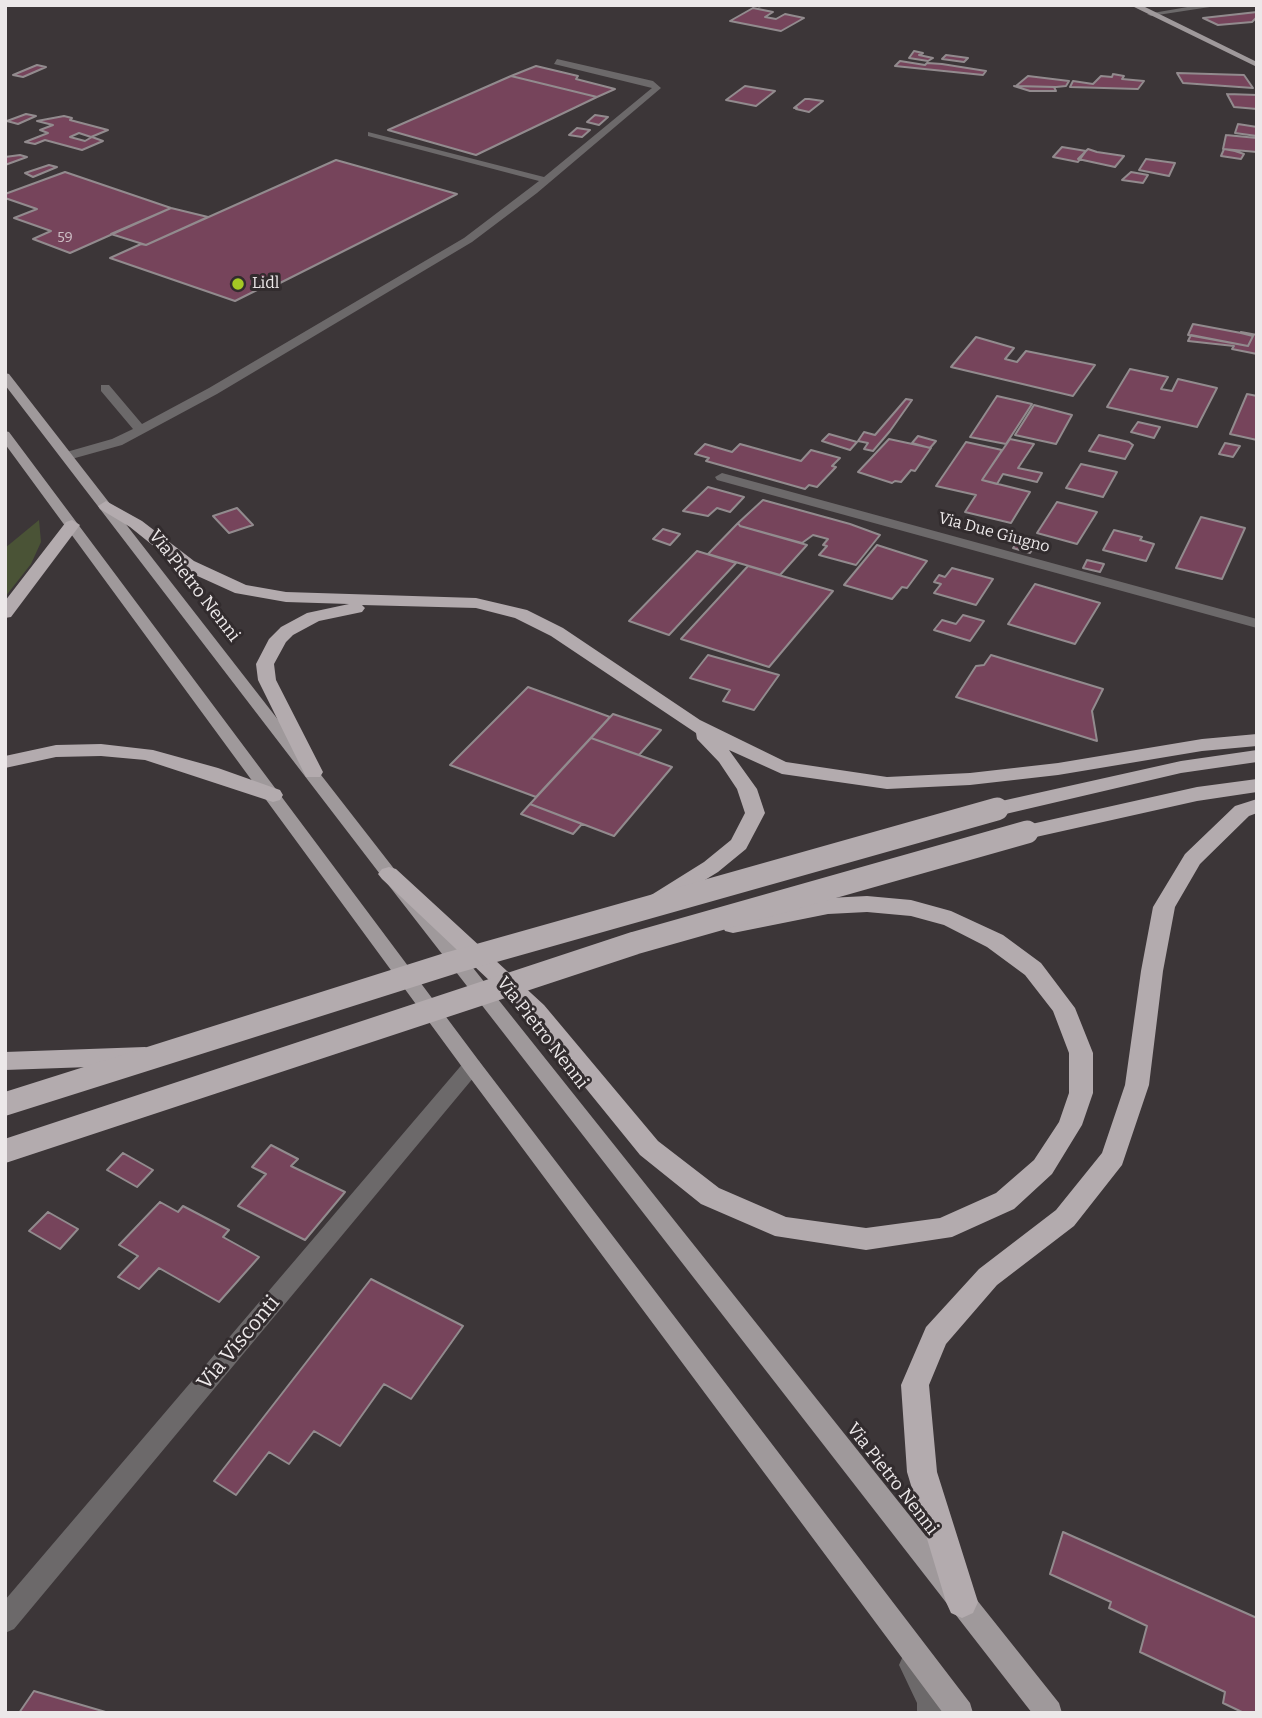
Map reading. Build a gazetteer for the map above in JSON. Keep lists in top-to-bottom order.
{
  "streets": {
    "main road": ["Via Pietro Nenni"],
    "street": ["Via Due Giugno", "Via Visconti"]
  },
  "places": ["Lidl"],
  "house_numbers": ["59"]
}
